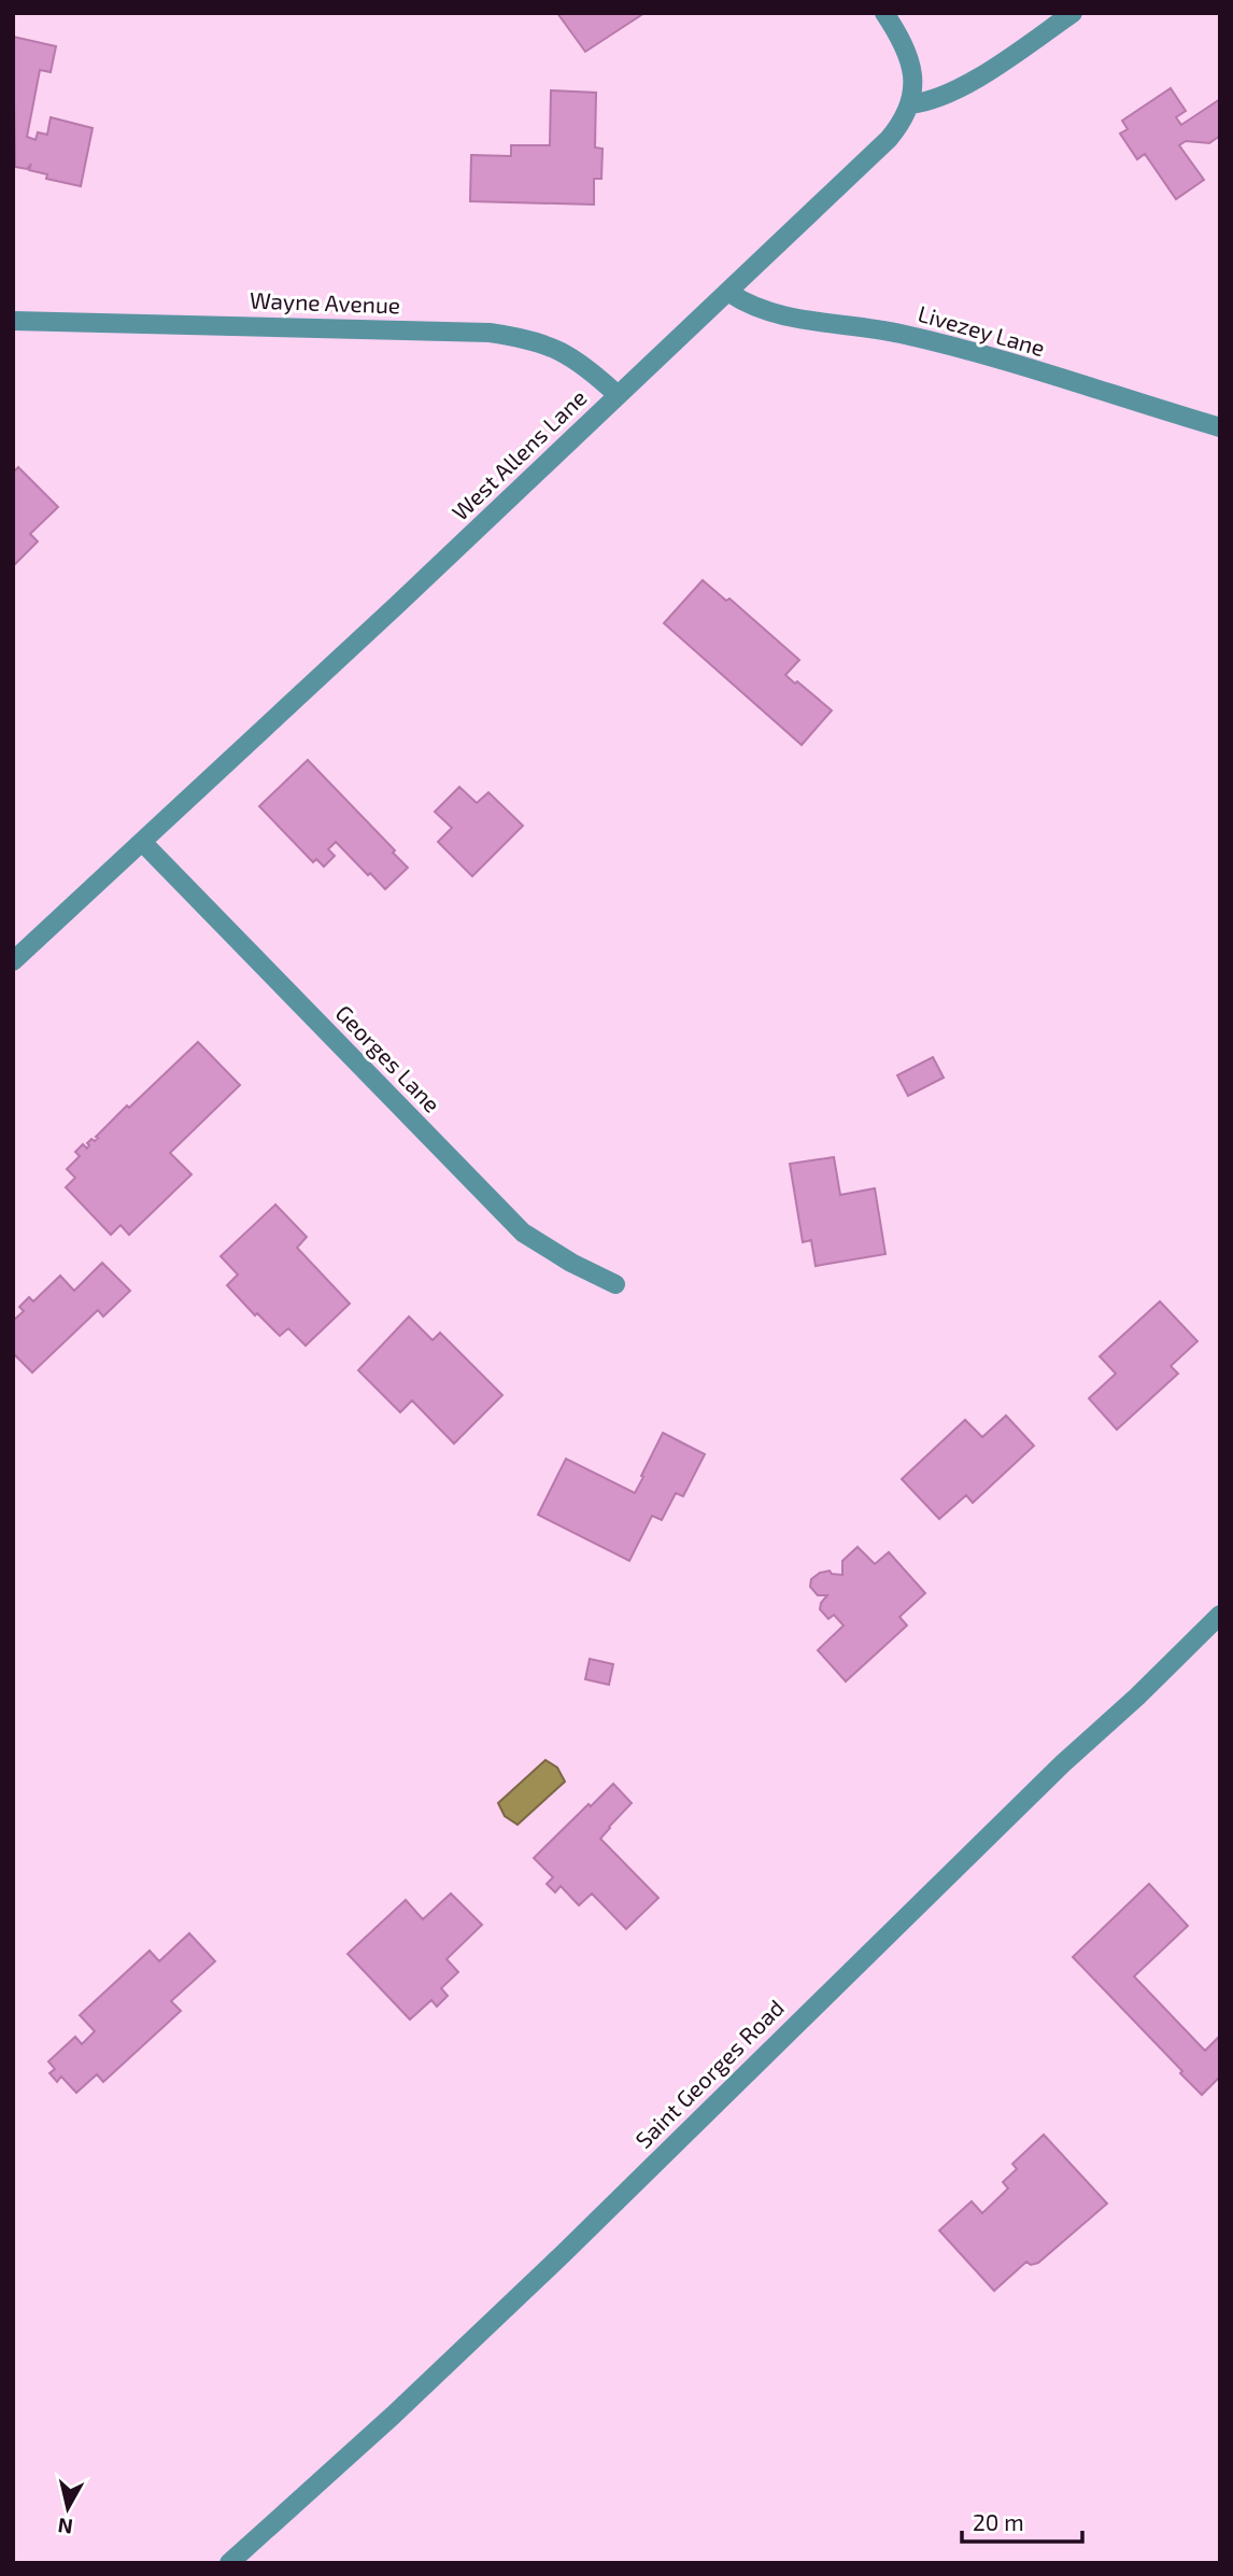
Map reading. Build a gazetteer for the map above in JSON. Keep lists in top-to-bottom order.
{
  "streets": {
    "street": [
      "Wayne Avenue",
      "Livezey Lane",
      "West Allens Lane",
      "Georges Lane",
      "Saint Georges Road"
    ]
  },
  "crossings": [
    ["Wayne Avenue", "West Allens Lane"],
    ["Livezey Lane", "West Allens Lane"],
    ["West Allens Lane", "Georges Lane"]
  ],
  "scale_bar": "20 m",
  "north": "bottom"
}
